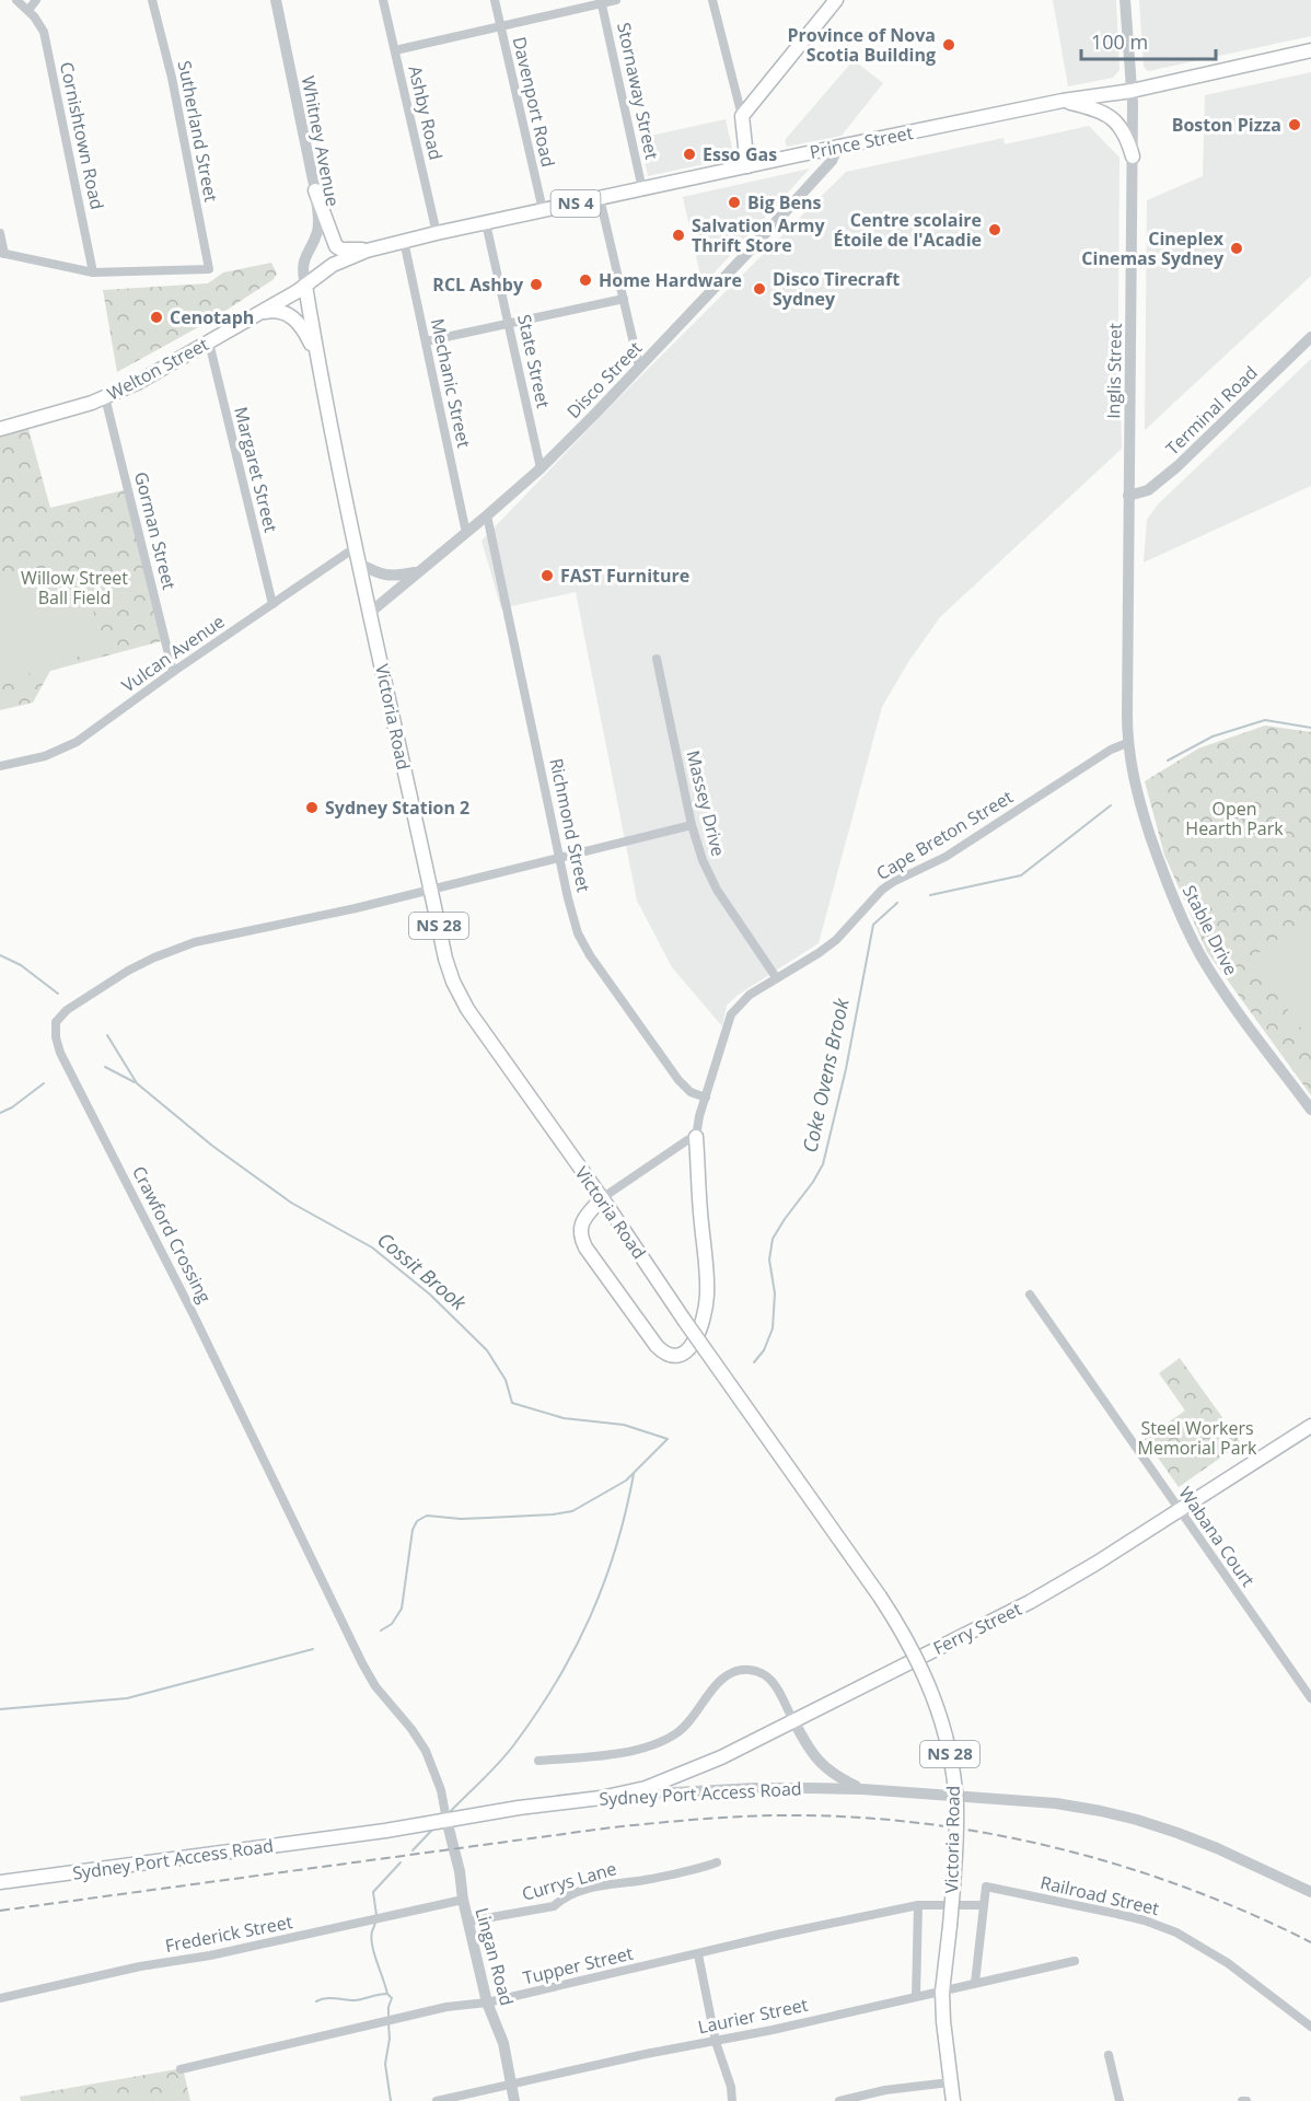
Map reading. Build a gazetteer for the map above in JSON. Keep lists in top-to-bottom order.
{
  "streets": {
    "main road": [
      "Prince Street",
      "NS 4",
      "Welton Street",
      "Victoria Road",
      "NS 28",
      "Ferry Street",
      "Sydney Port Access Road"
    ],
    "street": [
      "Stornaway Street",
      "Davenport Road",
      "Ashby Road",
      "Sutherland Street",
      "Cornishtown Road",
      "Whitney Avenue",
      "State Street",
      "Inglis Street",
      "Disco Street",
      "Mechanic Street",
      "Terminal Road",
      "Margaret Street",
      "Gorman Street",
      "Vulcan Avenue",
      "Massey Drive",
      "Richmond Street",
      "Cape Breton Street",
      "Stable Drive",
      "Crawford Crossing",
      "Wabana Court",
      "Currys Lane",
      "Railroad Street",
      "Frederick Street",
      "Lingan Road",
      "Tupper Street",
      "Laurier Street"
    ]
  },
  "crossings": [
    ["Stornaway Street", "Prince Street"],
    ["Davenport Road", "Prince Street"],
    ["Ashby Road", "Prince Street"],
    ["Sutherland Street", "Cornishtown Road"],
    ["Whitney Avenue", "Prince Street"],
    ["Whitney Avenue", "Welton Street"],
    ["Whitney Avenue", "Victoria Road"],
    ["Prince Street", "State Street"],
    ["Prince Street", "Welton Street"],
    ["Prince Street", "Inglis Street"],
    ["Prince Street", "Disco Street"],
    ["Prince Street", "Mechanic Street"],
    ["Prince Street", "Victoria Road"],
    ["State Street", "Disco Street"],
    ["Welton Street", "Margaret Street"],
    ["Welton Street", "Gorman Street"],
    ["Welton Street", "Victoria Road"],
    ["Inglis Street", "Terminal Road"],
    ["Inglis Street", "Cape Breton Street"],
    ["Inglis Street", "Stable Drive"],
    ["Disco Street", "Mechanic Street"],
    ["Disco Street", "Victoria Road"],
    ["Disco Street", "Richmond Street"],
    ["Margaret Street", "Vulcan Avenue"],
    ["Gorman Street", "Vulcan Avenue"],
    ["Vulcan Avenue", "Victoria Road"],
    ["Victoria Road", "Crawford Crossing"],
    ["Victoria Road", "Laurier Street"],
    ["Massey Drive", "Cape Breton Street"],
    ["Massey Drive", "Crawford Crossing"],
    ["Richmond Street", "Cape Breton Street"],
    ["Richmond Street", "Crawford Crossing"],
    ["Cape Breton Street", "Stable Drive"],
    ["Crawford Crossing", "Sydney Port Access Road"],
    ["Crawford Crossing", "Lingan Road"],
    ["Wabana Court", "Ferry Street"],
    ["Ferry Street", "Sydney Port Access Road"],
    ["Sydney Port Access Road", "Lingan Road"],
    ["Currys Lane", "Lingan Road"],
    ["Railroad Street", "Tupper Street"],
    ["Frederick Street", "Lingan Road"],
    ["Lingan Road", "Tupper Street"],
    ["Lingan Road", "Laurier Street"]
  ],
  "water": ["Coke Ovens Brook", "Cossit Brook"],
  "parks": ["Willow Street Ball Field", "Open Hearth Park", "Steel Workers Memorial Park"],
  "places": [
    "Province of Nova Scotia Building",
    "Boston Pizza",
    "Esso Gas",
    "Big Bens",
    "Centre scolaire Étoile de l'Acadie",
    "Salvation Army Thrift Store",
    "Cineplex Cinemas Sydney",
    "Home Hardware",
    "RCL Ashby",
    "Disco Tirecraft Sydney",
    "Cenotaph",
    "FAST Furniture",
    "Sydney Station 2"
  ],
  "scale_bar": "100 m"
}
